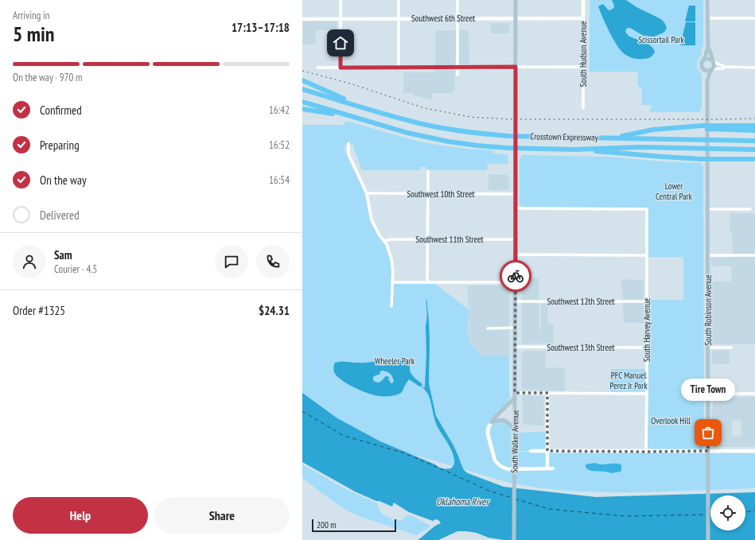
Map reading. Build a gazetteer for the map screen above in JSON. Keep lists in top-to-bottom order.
{
  "streets": {
    "highway": ["Crosstown Expressway"],
    "main road": ["South Robinson Avenue", "South Walker Avenue"],
    "street": [
      "Southwest 6th Street",
      "South Hudson Avenue",
      "Southwest 10th Street",
      "Southwest 11th Street",
      "Southwest 12th Street",
      "South Harvey Avenue",
      "Southwest 13th Street"
    ]
  },
  "crossings": [
    ["Southwest 6th Street", "South Hudson Avenue"],
    ["Southwest 6th Street", "South Walker Avenue"],
    ["Southwest 10th Street", "South Walker Avenue"],
    ["Southwest 11th Street", "South Walker Avenue"],
    ["Southwest 12th Street", "South Harvey Avenue"],
    ["Southwest 12th Street", "South Walker Avenue"],
    ["South Harvey Avenue", "Southwest 13th Street"],
    ["South Harvey Avenue", "South Walker Avenue"],
    ["Southwest 13th Street", "South Walker Avenue"]
  ],
  "water": ["Oklahoma River"],
  "parks": [
    "Scissortail Park",
    "Lower Central Park",
    "Wheeler Park",
    "PFC Manuel Perez Jr Park",
    "Overlook Hill"
  ],
  "places": ["Tire Town"],
  "scale_bar": "200 m",
  "page": {
    "heading": ["5 min", "Arriving in", "17:13–17:18"],
    "panel": [
      "Sam",
      "Courier · 4.5",
      "Order #1325",
      "$24.31"
    ],
    "bar": "On the way · 970 m",
    "list": [
      ["Confirmed", "16:42"],
      ["Preparing", "16:52"],
      ["On the way", "16:54"],
      "Delivered"
    ],
    "bubble": "Tire Town",
    "buttons": ["Help", "Share"],
    "scale": "200 m"
  }
}
